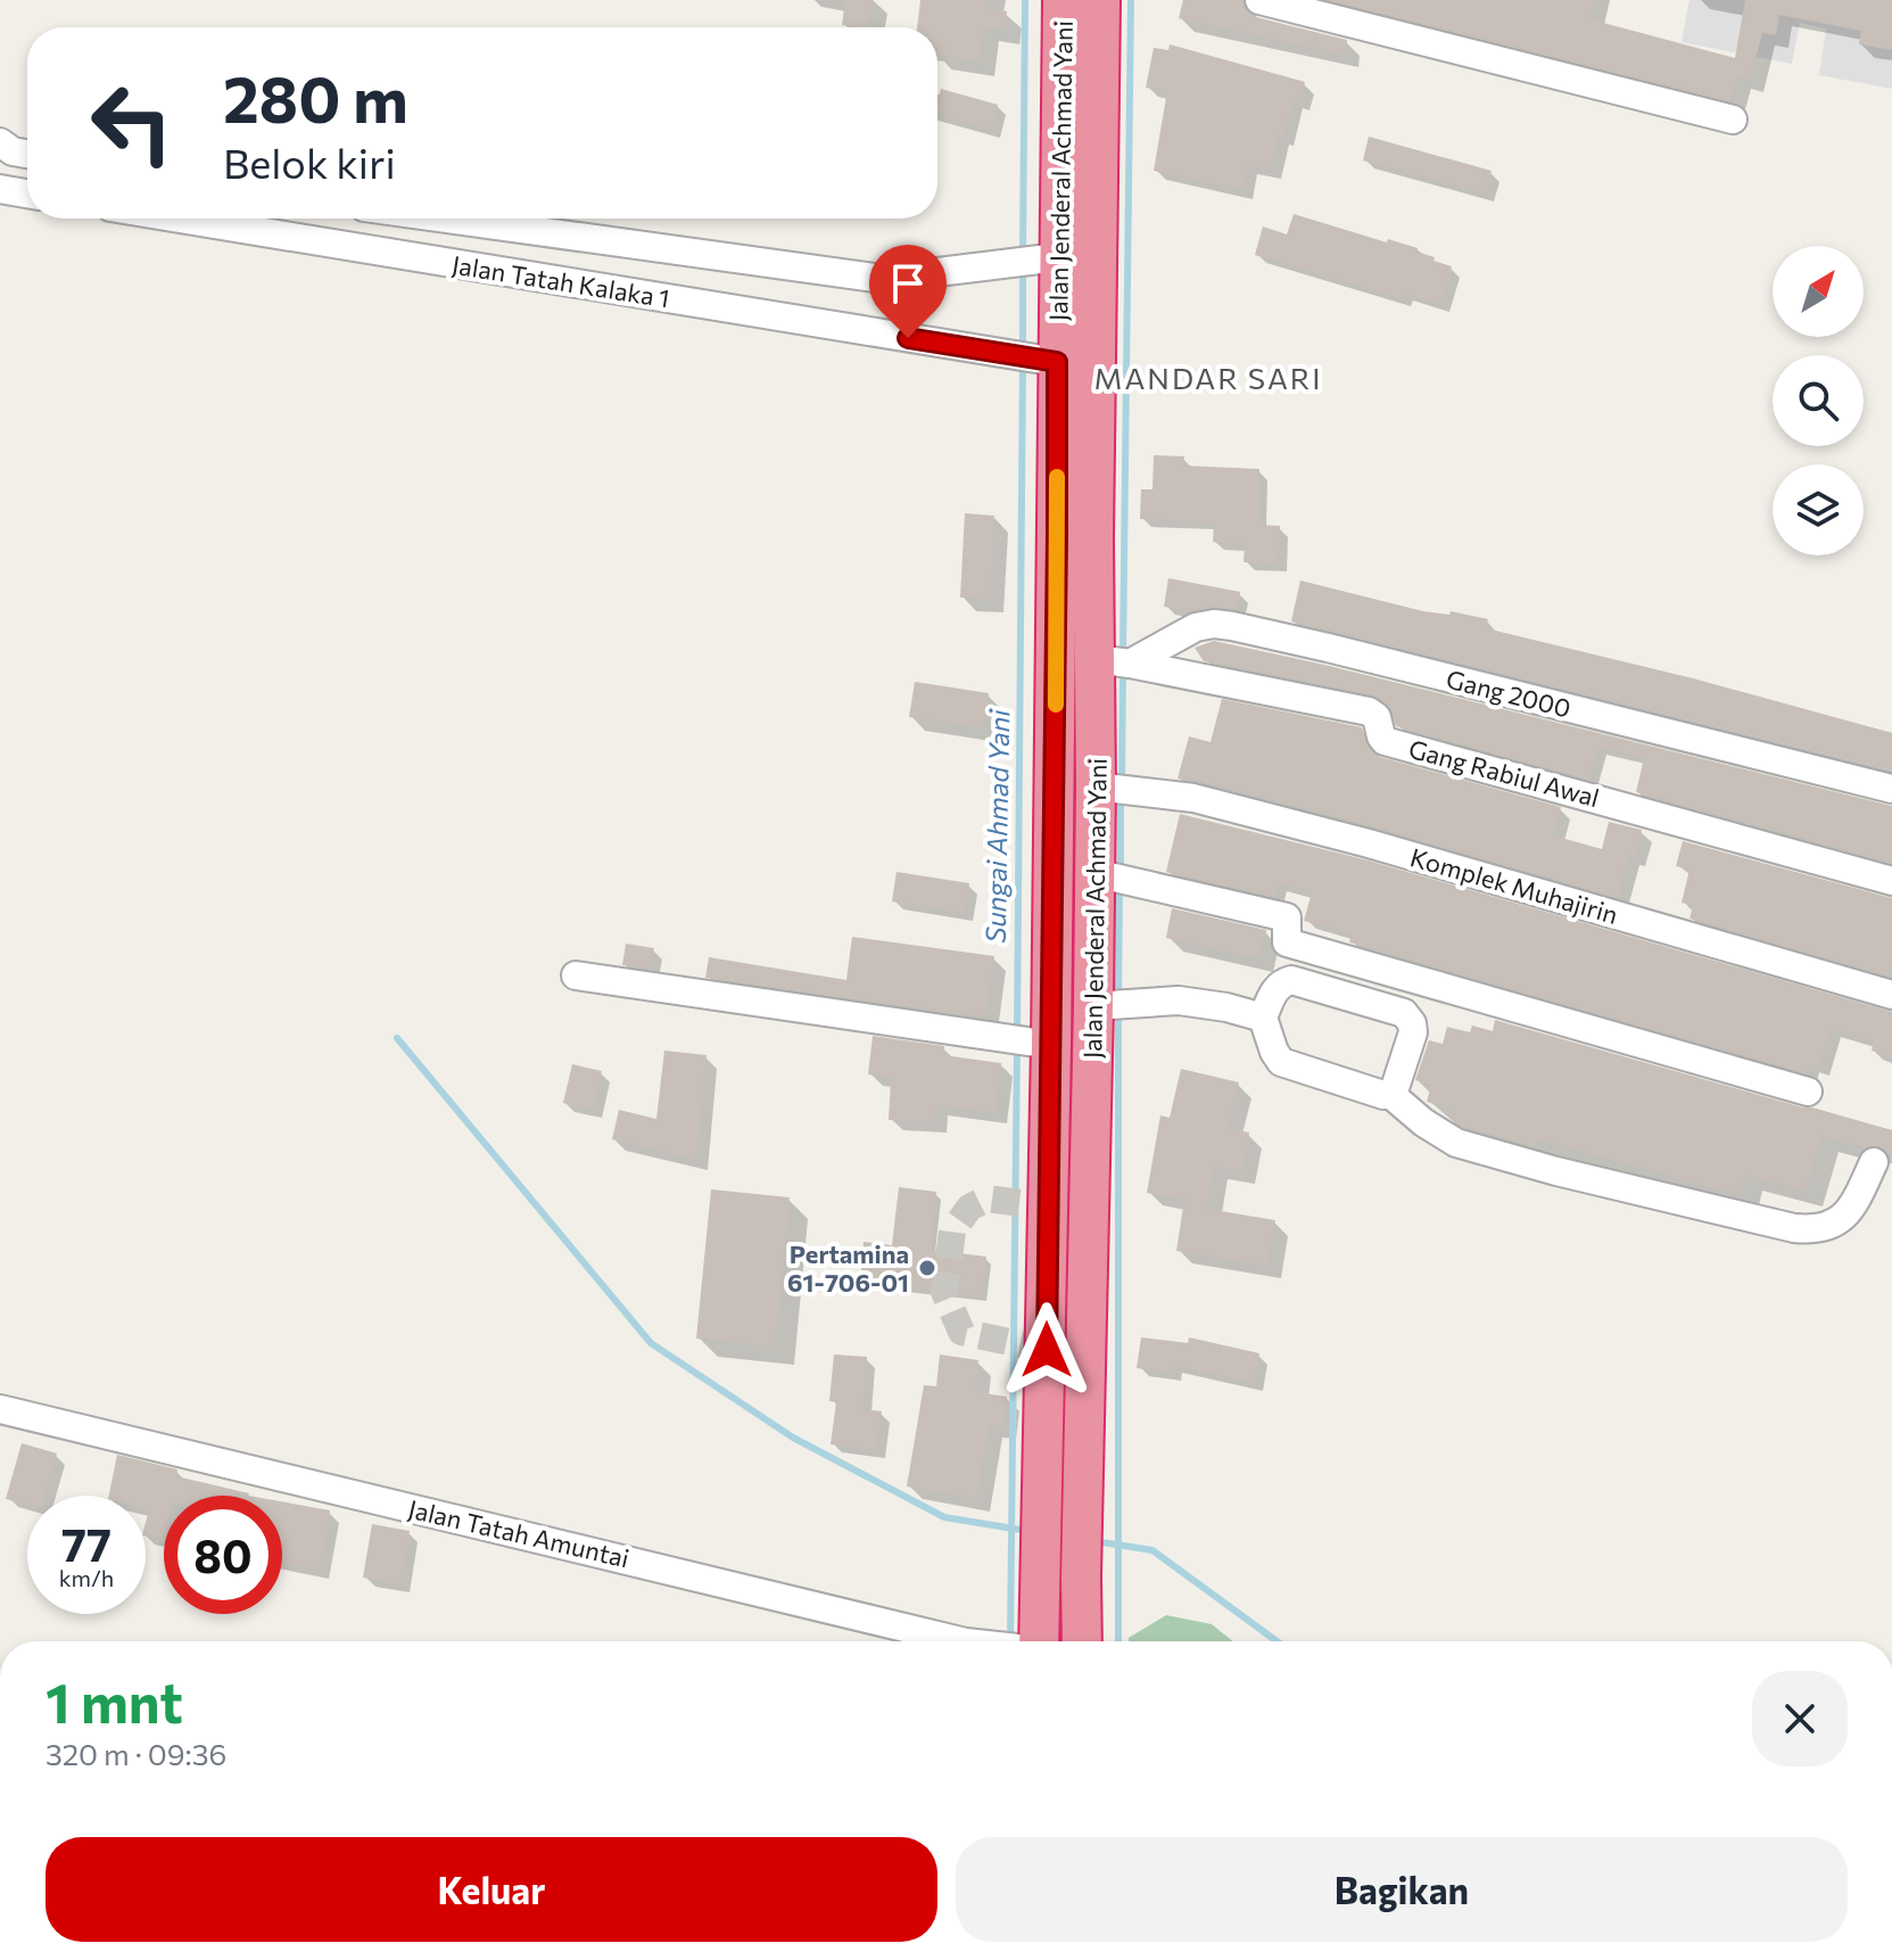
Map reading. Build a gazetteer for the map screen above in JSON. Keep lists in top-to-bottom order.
{
  "streets": {
    "highway": ["Jalan Jenderal Achmad Yani"],
    "street": [
      "Jalan Tatah Kalaka 1",
      "Gang 2000",
      "Gang Rabiul Awal",
      "Komplek Muhajirin",
      "Jalan Tatah Amuntai"
    ]
  },
  "crossings": [
    ["Jalan Jenderal Achmad Yani", "Jalan Tatah Kalaka 1"],
    ["Jalan Jenderal Achmad Yani", "Gang 2000"],
    ["Jalan Jenderal Achmad Yani", "Gang Rabiul Awal"],
    ["Jalan Jenderal Achmad Yani", "Komplek Muhajirin"],
    ["Gang 2000", "Gang Rabiul Awal"]
  ],
  "districts": ["MANDAR SARI"],
  "water": ["Sungai Ahmad Yani"],
  "places": ["Pertamina 61-706-01"],
  "north": "top right",
  "page": {
    "turn": ["280 m", "Belok kiri"],
    "speed": "77 km/h",
    "limit": "80",
    "heading": ["1 mnt", "320 m · 09:36"],
    "buttons": ["Keluar", "Bagikan"]
  }
}
